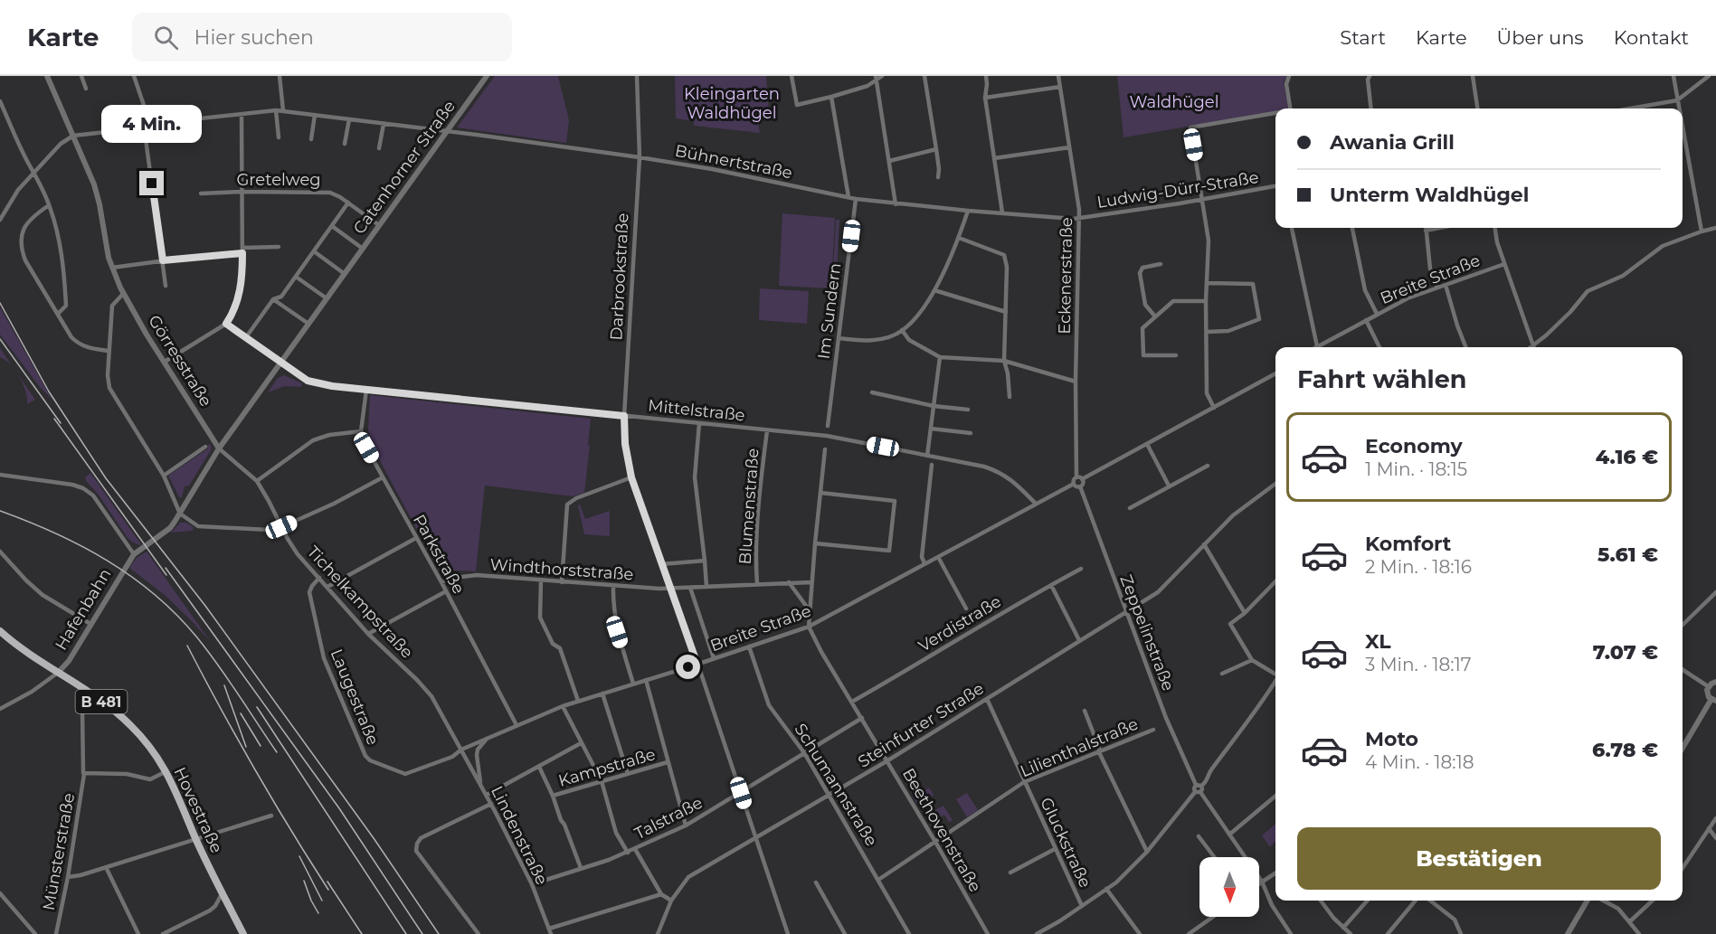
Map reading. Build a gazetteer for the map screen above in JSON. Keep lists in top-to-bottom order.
{
  "streets": {
    "main road": ["B 481", "Hovestraße"],
    "street": [
      "Bühnertstraße",
      "Catenhorner Straße",
      "Gretelweg",
      "Ludwig-Dürr-Straße",
      "Eckenerstraße",
      "Darbrookstraße",
      "Breite Straße",
      "Im Sundern",
      "Görresstraße",
      "Mittelstraße",
      "Blumenstraße",
      "Parkstraße",
      "Windthorststraße",
      "Tichelkampstraße",
      "Hafenbahn",
      "Verdistraße",
      "Zeppelinstraße",
      "Laugestraße",
      "Steinfurter Straße",
      "Lilienthalstraße",
      "Kampstraße",
      "Schumannstraße",
      "Talstraße",
      "Beethovenstraße",
      "Lindenstraße",
      "Gluckstraße",
      "Münsterstraße"
    ]
  },
  "crossings": [
    ["Bühnertstraße", "Catenhorner Straße"],
    ["Bühnertstraße", "Ludwig-Dürr-Straße"],
    ["Bühnertstraße", "Eckenerstraße"],
    ["Bühnertstraße", "Darbrookstraße"],
    ["Bühnertstraße", "Im Sundern"],
    ["Bühnertstraße", "Görresstraße"],
    ["Catenhorner Straße", "Gretelweg"],
    ["Catenhorner Straße", "Görresstraße"],
    ["Catenhorner Straße", "Mittelstraße"],
    ["Catenhorner Straße", "Tichelkampstraße"],
    ["Catenhorner Straße", "Hafenbahn"],
    ["Ludwig-Dürr-Straße", "Eckenerstraße"],
    ["Eckenerstraße", "Breite Straße"],
    ["Eckenerstraße", "Zeppelinstraße"],
    ["Darbrookstraße", "Breite Straße"],
    ["Darbrookstraße", "Mittelstraße"],
    ["Darbrookstraße", "Windthorststraße"],
    ["Darbrookstraße", "Steinfurter Straße"],
    ["Darbrookstraße", "Talstraße"],
    ["Breite Straße", "Mittelstraße"],
    ["Breite Straße", "Parkstraße"],
    ["Breite Straße", "Tichelkampstraße"],
    ["Breite Straße", "Zeppelinstraße"],
    ["Breite Straße", "Laugestraße"],
    ["Breite Straße", "Schumannstraße"],
    ["Breite Straße", "Beethovenstraße"],
    ["Breite Straße", "Lindenstraße"],
    ["Görresstraße", "Tichelkampstraße"],
    ["Mittelstraße", "Blumenstraße"],
    ["Mittelstraße", "Parkstraße"],
    ["Blumenstraße", "Windthorststraße"],
    ["Parkstraße", "Windthorststraße"],
    ["Tichelkampstraße", "Laugestraße"],
    ["Tichelkampstraße", "Lindenstraße"],
    ["Hafenbahn", "B 481"],
    ["Hafenbahn", "Hovestraße"],
    ["Verdistraße", "Beethovenstraße"],
    ["Zeppelinstraße", "Steinfurter Straße"],
    ["Laugestraße", "Lindenstraße"],
    ["B 481", "Hovestraße"],
    ["Steinfurter Straße", "Schumannstraße"],
    ["Steinfurter Straße", "Beethovenstraße"],
    ["Steinfurter Straße", "Gluckstraße"],
    ["Lilienthalstraße", "Schumannstraße"],
    ["Lilienthalstraße", "Beethovenstraße"],
    ["Lilienthalstraße", "Gluckstraße"],
    ["Schumannstraße", "Talstraße"],
    ["Talstraße", "Beethovenstraße"],
    ["Talstraße", "Lindenstraße"]
  ],
  "parks": ["Kleingarten Waldhügel", "Waldhügel"],
  "north": "bottom",
  "page": {
    "header": "Karte",
    "search": "Hier suchen",
    "nav": [
      "Start",
      "Karte",
      "Über uns",
      "Kontakt"
    ],
    "bubble": "4 Min.",
    "banner": ["Awania Grill", "Unterm Waldhügel"],
    "heading": "Fahrt wählen",
    "list": [
      {
        "name": "Economy",
        "note": "1 Min. · 18:15",
        "value": "4.16 €"
      },
      {
        "name": "Komfort",
        "note": "2 Min. · 18:16",
        "value": "5.61 €"
      },
      {
        "name": "XL",
        "note": "3 Min. · 18:17",
        "value": "7.07 €"
      },
      {
        "name": "Moto",
        "note": "4 Min. · 18:18",
        "value": "6.78 €"
      }
    ],
    "buttons": "Bestätigen"
  }
}
